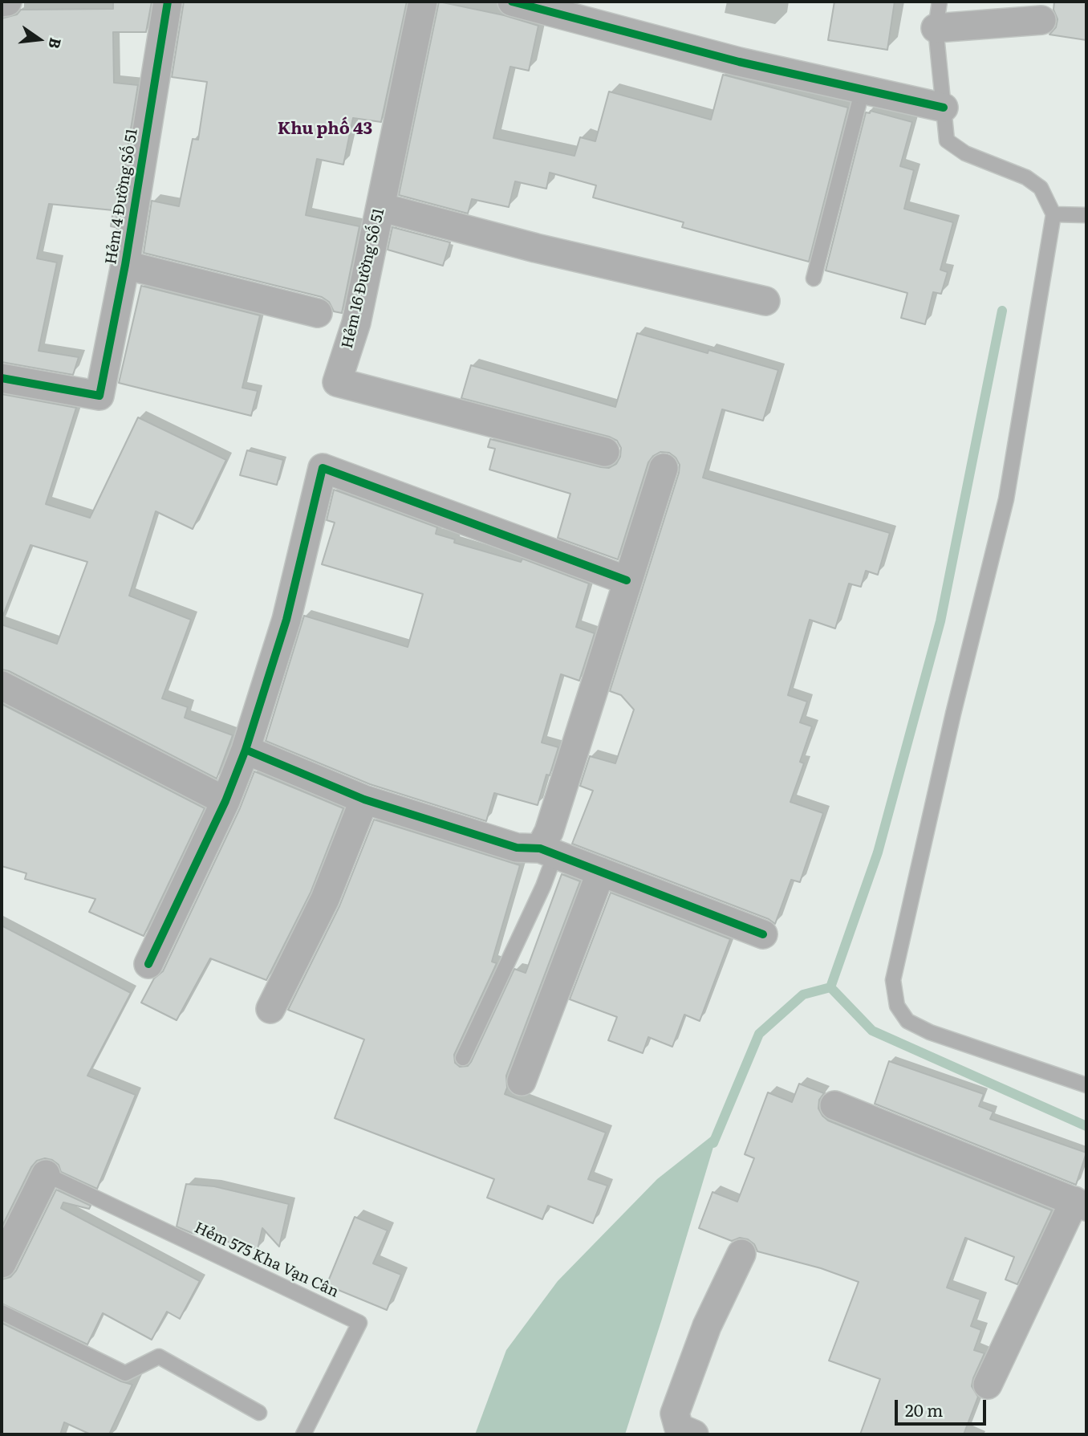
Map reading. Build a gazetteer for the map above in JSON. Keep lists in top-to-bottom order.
{
  "streets": {
    "street": ["Hẻm 4 Đường Số 51", "Hẻm 16 Đường Số 51"],
    "lane": ["Hẻm 575 Kha Vạn Cân"]
  },
  "districts": ["Khu phố 43"],
  "scale_bar": "20 m",
  "north": "right"
}
